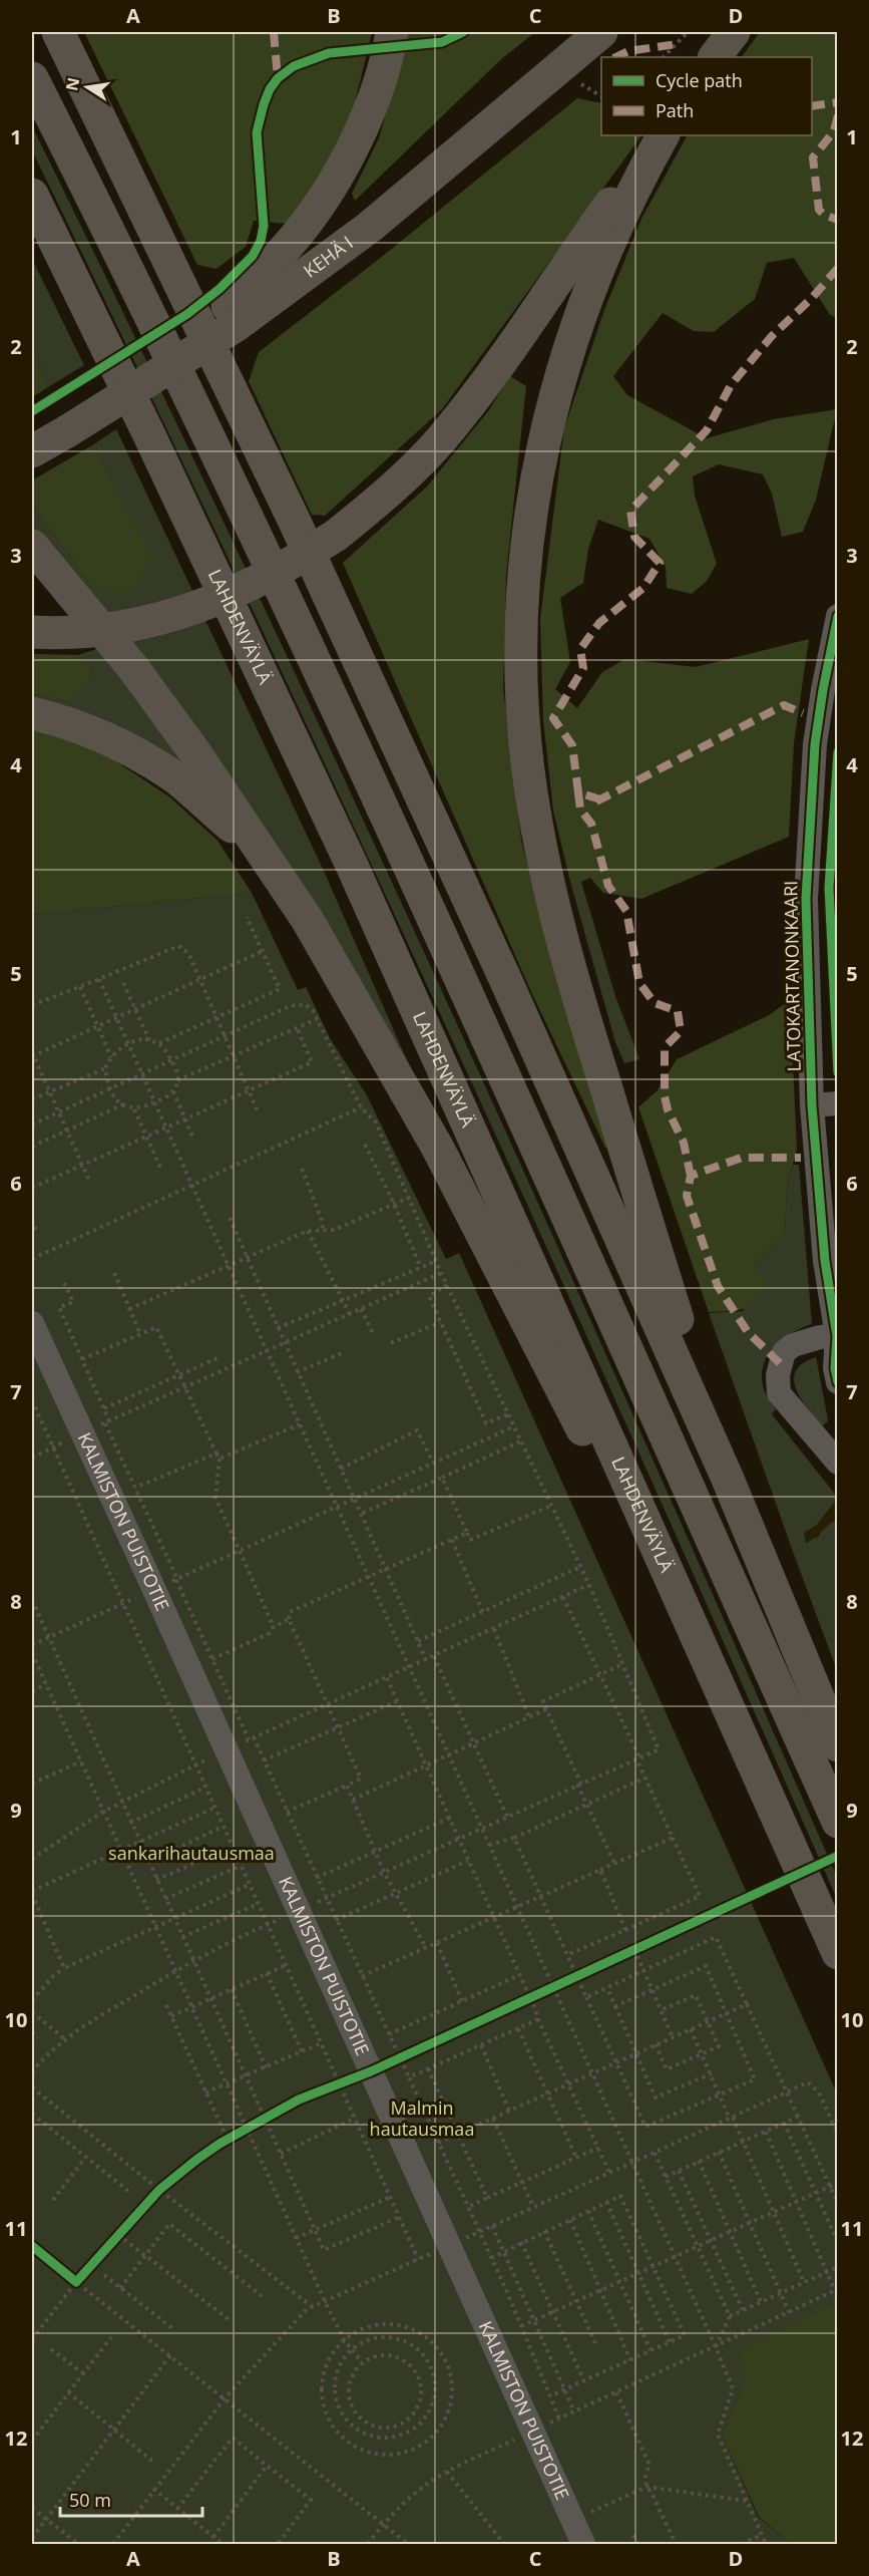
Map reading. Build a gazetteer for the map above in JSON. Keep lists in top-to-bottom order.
{
  "streets": {
    "highway": ["KEHÄ I", "LAHDENVÄYLÄ"],
    "street": ["LATOKARTANONKAARI", "KALMISTON PUISTOTIE"]
  },
  "parks": ["sankarihautausmaa", "Malmin hautausmaa"],
  "legend": ["Cycle path", "Path"],
  "scale_bar": "50 m",
  "north": "left",
  "grid": {
    "columns": [
      "A",
      "B",
      "C",
      "D"
    ],
    "rows": [
      "1",
      "2",
      "3",
      "4",
      "5",
      "6",
      "7",
      "8",
      "9",
      "10",
      "11",
      "12"
    ]
  }
}
